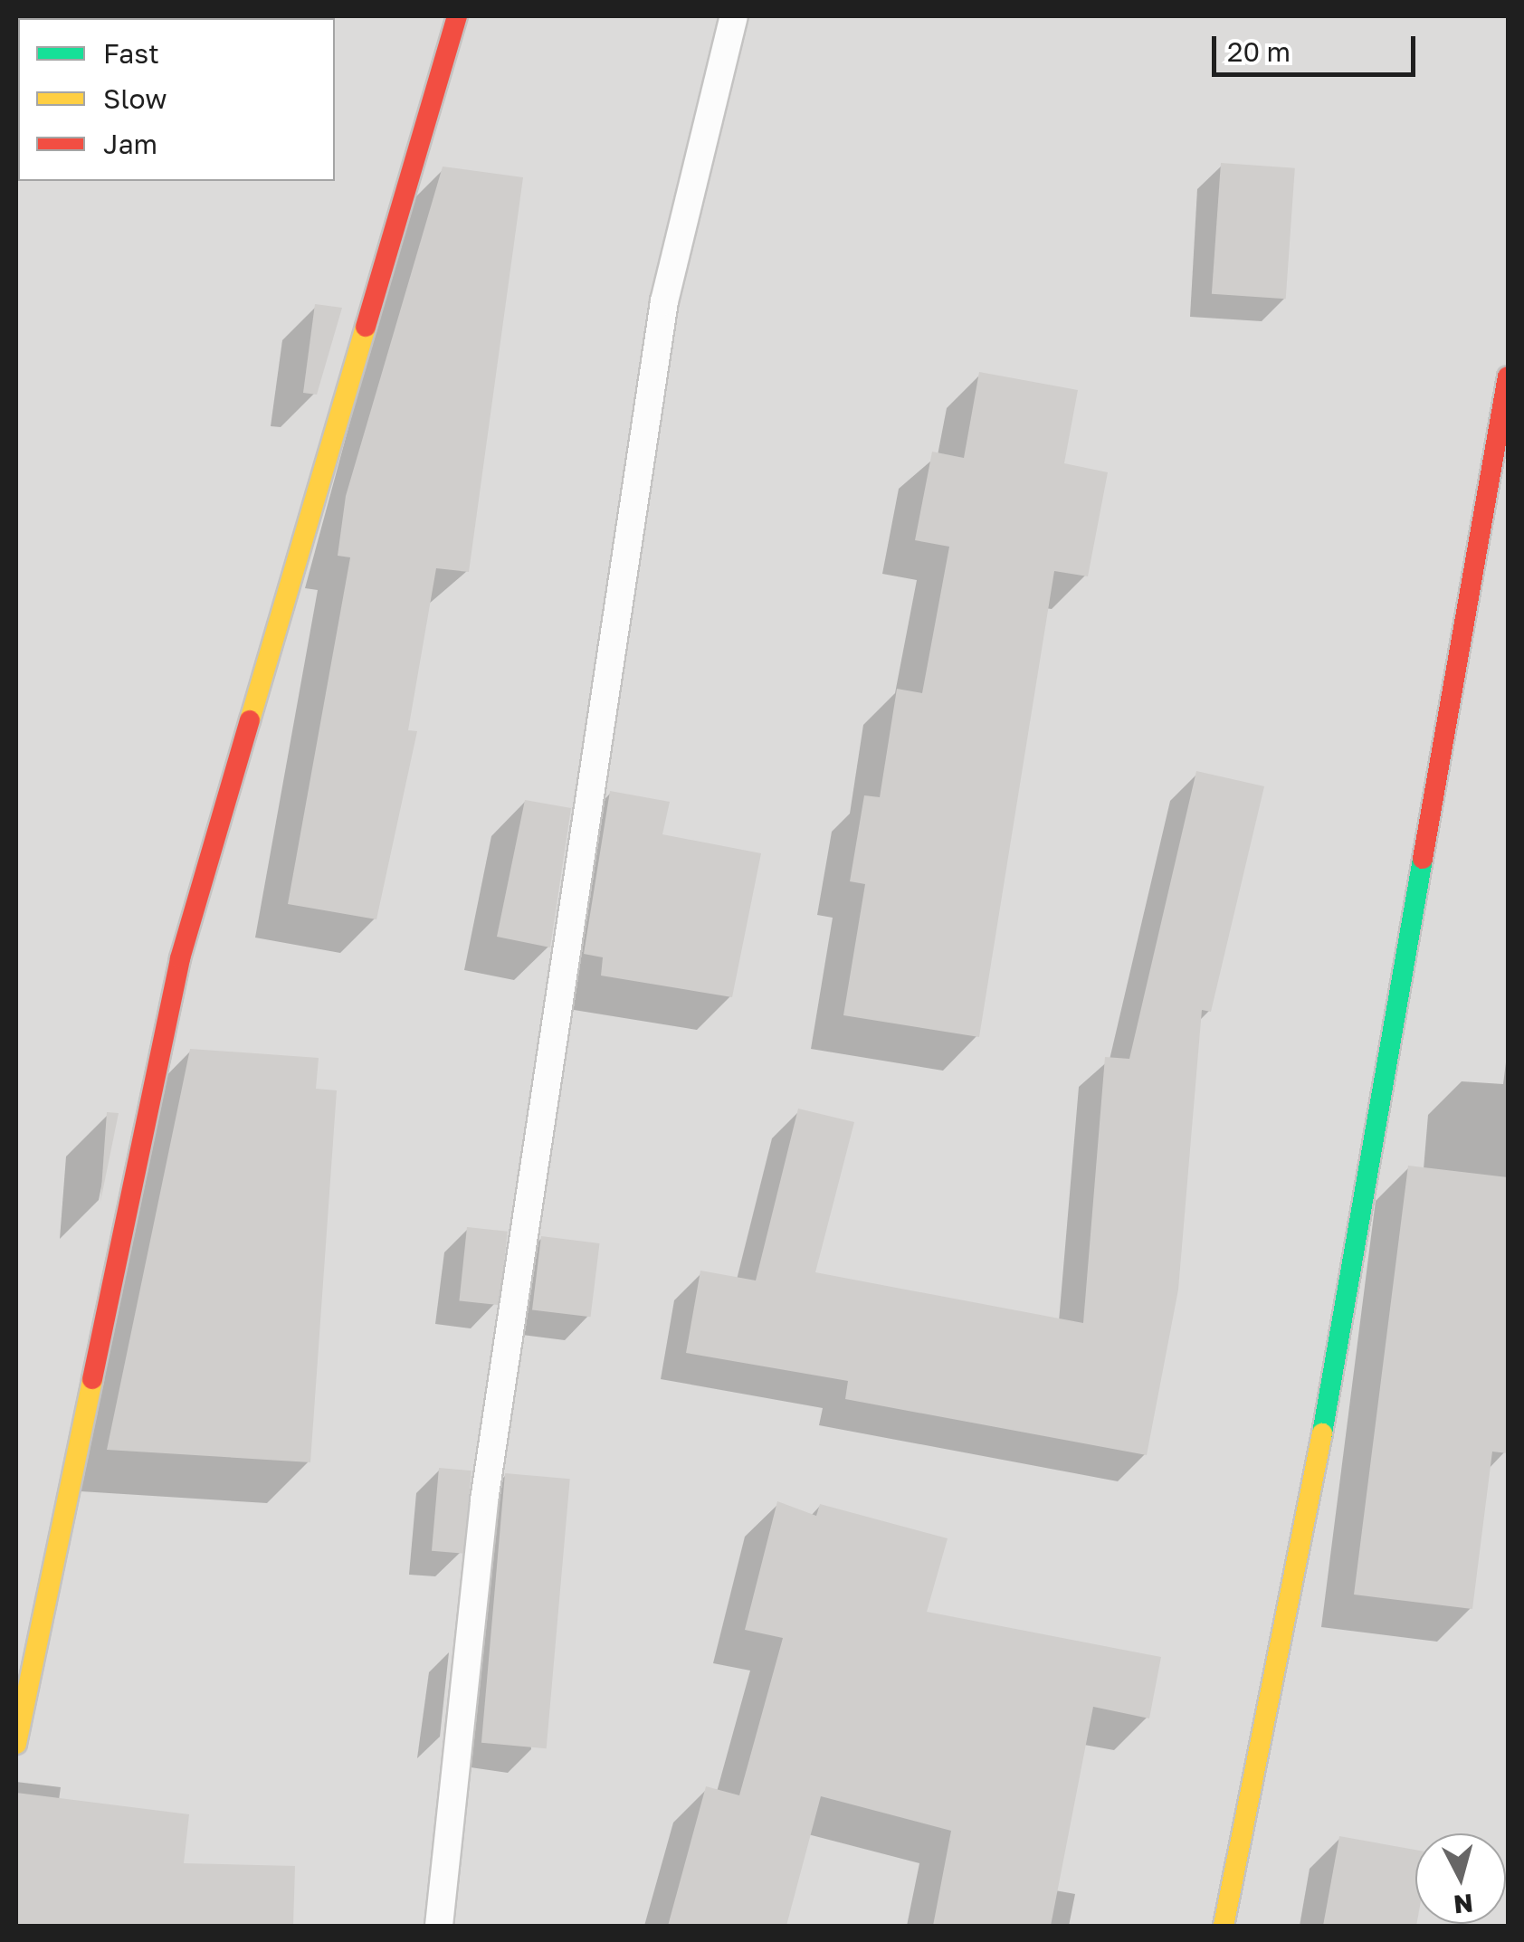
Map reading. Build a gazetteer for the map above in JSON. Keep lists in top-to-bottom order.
{
  "legend": ["Fast", "Slow", "Jam"],
  "scale_bar": "20 m",
  "north": "bottom"
}
